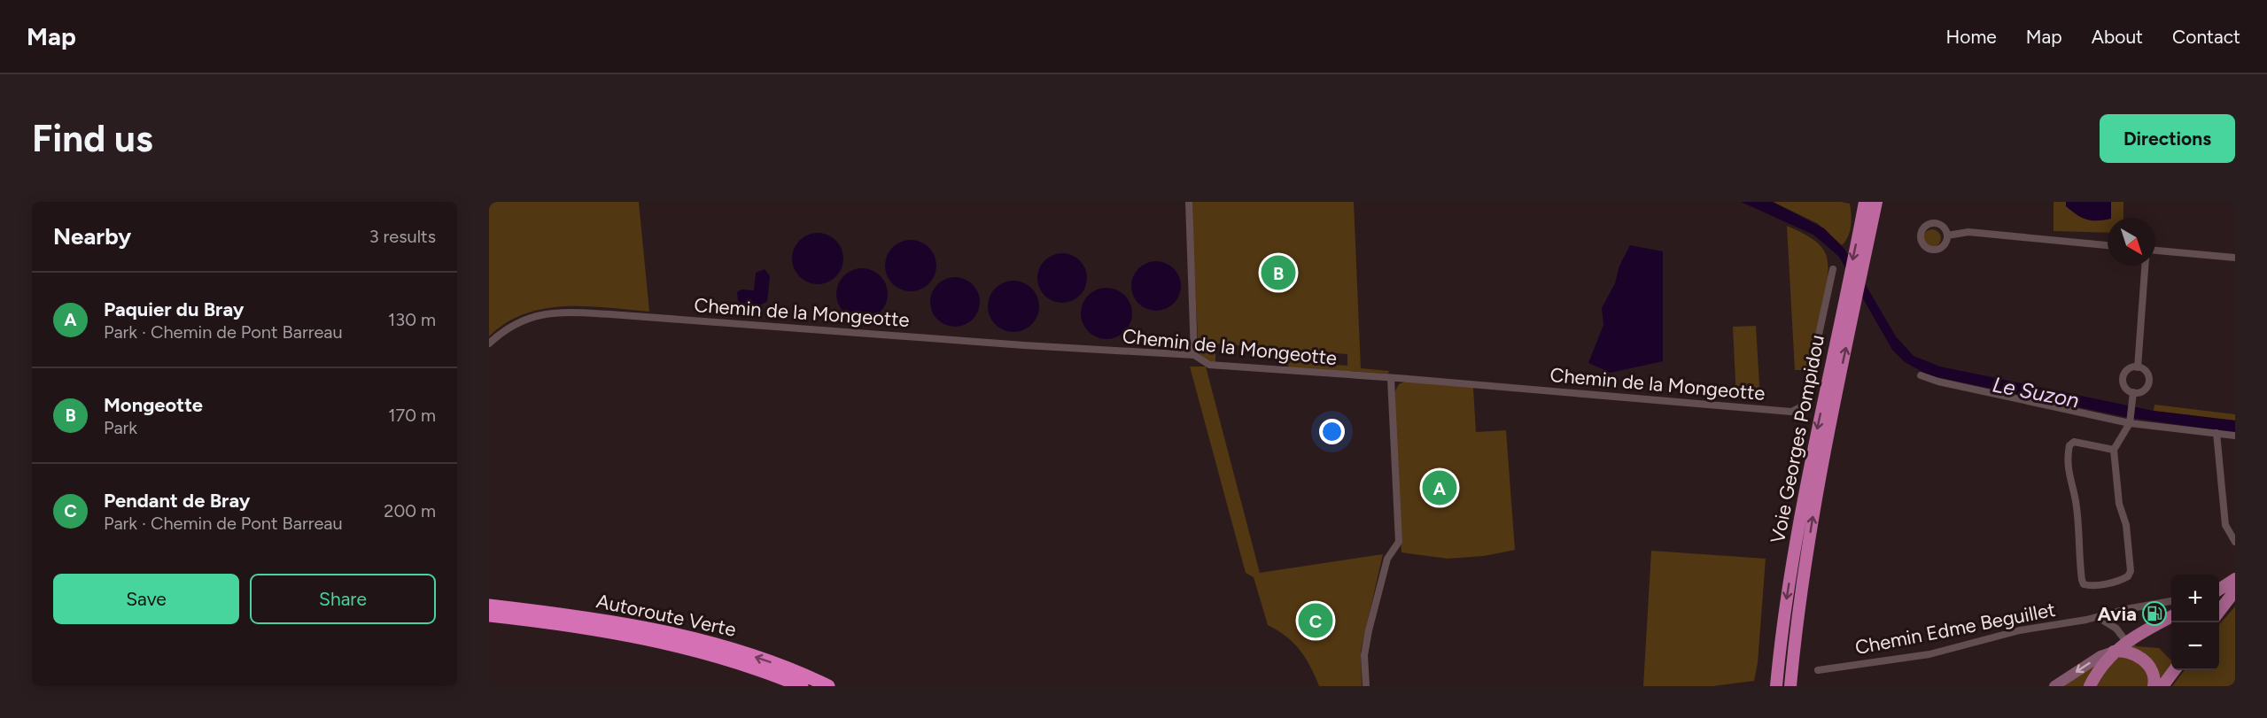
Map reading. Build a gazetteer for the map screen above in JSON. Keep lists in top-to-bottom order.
{
  "streets": {
    "highway": ["Voie Georges Pompidou", "Autoroute Verte"],
    "street": ["Chemin de la Mongeotte", "Chemin Edme Beguillet"]
  },
  "water": ["Le Suzon"],
  "places": {
    "fuel station": ["Avia"]
  },
  "north": "bottom right",
  "page": {
    "header": "Map",
    "nav": [
      "Home",
      "Map",
      "About",
      "Contact"
    ],
    "buttons": [
      "Directions",
      ["Save", "Share"]
    ],
    "title": "Find us",
    "heading": ["Nearby", "3 results"],
    "pins": ["B", "A", "C"],
    "list": [
      {
        "mark": "A",
        "name": "Paquier du Bray",
        "note": "Park · Chemin de Pont Barreau",
        "value": "130 m"
      },
      {
        "mark": "B",
        "name": "Mongeotte",
        "note": "Park",
        "value": "170 m"
      },
      {
        "mark": "C",
        "name": "Pendant de Bray",
        "note": "Park · Chemin de Pont Barreau",
        "value": "200 m"
      }
    ],
    "map_buttons": ["+", "−"]
  }
}
